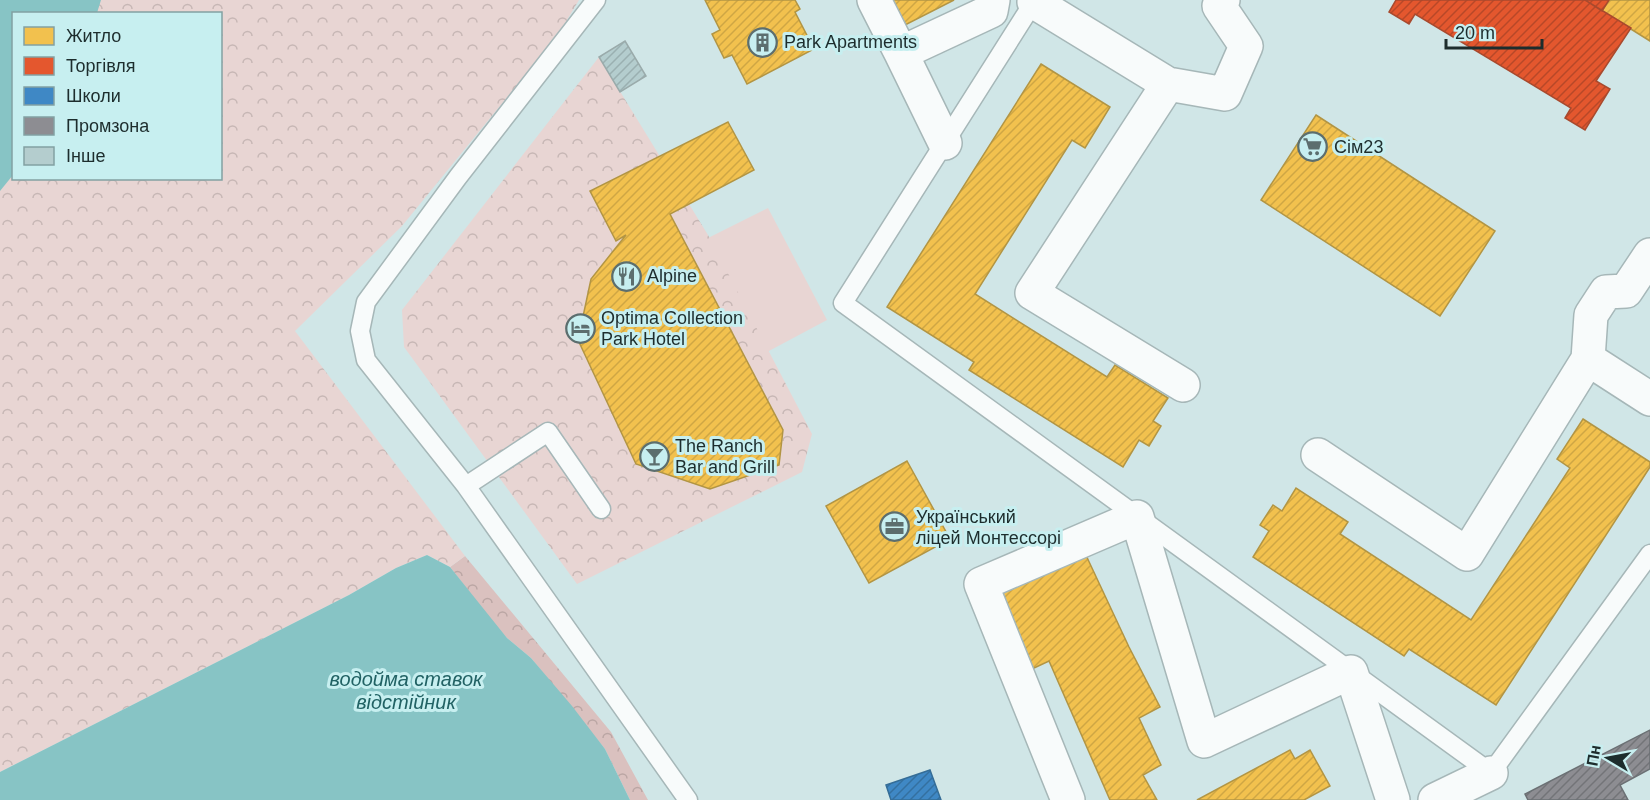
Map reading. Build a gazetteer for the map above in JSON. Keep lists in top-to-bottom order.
{
  "water": ["водойма ставок відстійник"],
  "places": {
    "building": ["Park Apartments"],
    "supermarket": ["Сім23"],
    "restaurant": ["Alpine"],
    "hotel": ["Optima Collection Park Hotel"],
    "bar": ["The Ranch Bar and Grill"],
    "office": ["Український ліцей Монтессорі"]
  },
  "legend": [
    "Житло",
    "Торгівля",
    "Школи",
    "Промзона",
    "Інше"
  ],
  "scale_bar": "20 m",
  "north": "left"
}
